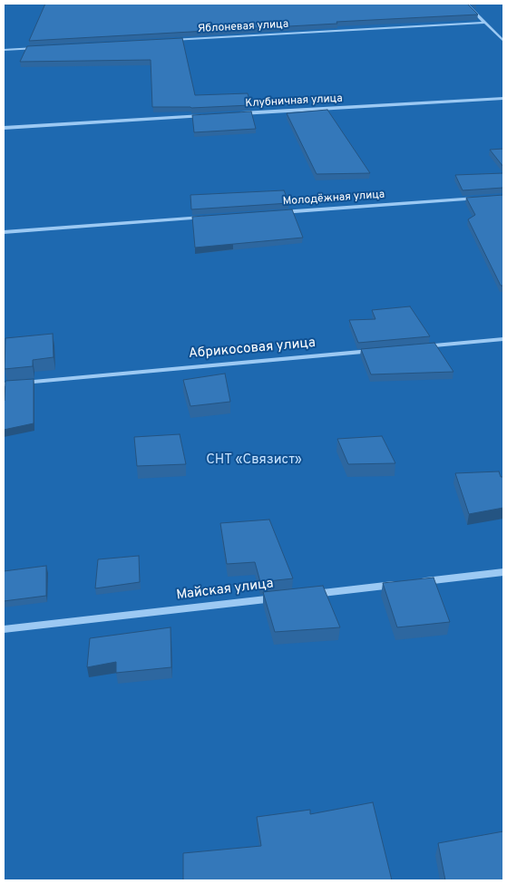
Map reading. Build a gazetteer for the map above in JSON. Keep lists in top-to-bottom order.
{
  "streets": {
    "street": [
      "Яблоневая улица",
      "Клубничная улица",
      "Молодёжная улица",
      "Абрикосовая улица",
      "Майская улица"
    ]
  },
  "parks": ["СНТ «Связист»"]
}
